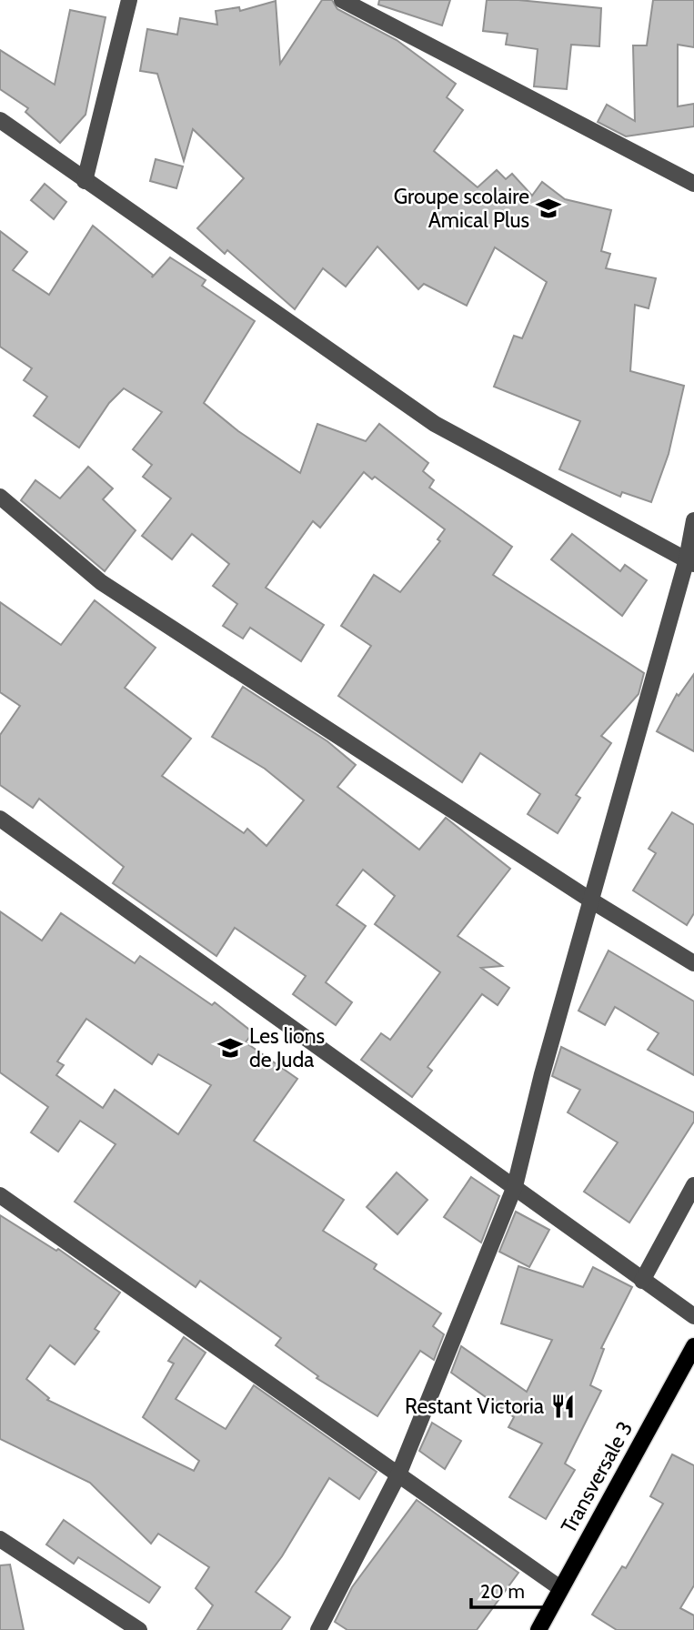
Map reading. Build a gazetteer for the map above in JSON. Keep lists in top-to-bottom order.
{
  "streets": {
    "main road": ["Transversale 3"]
  },
  "places": {
    "school or university": ["Groupe scolaire Amical Plus", "Les lions de Juda"],
    "restaurant": ["Restant Victoria"]
  },
  "scale_bar": "20 m"
}
